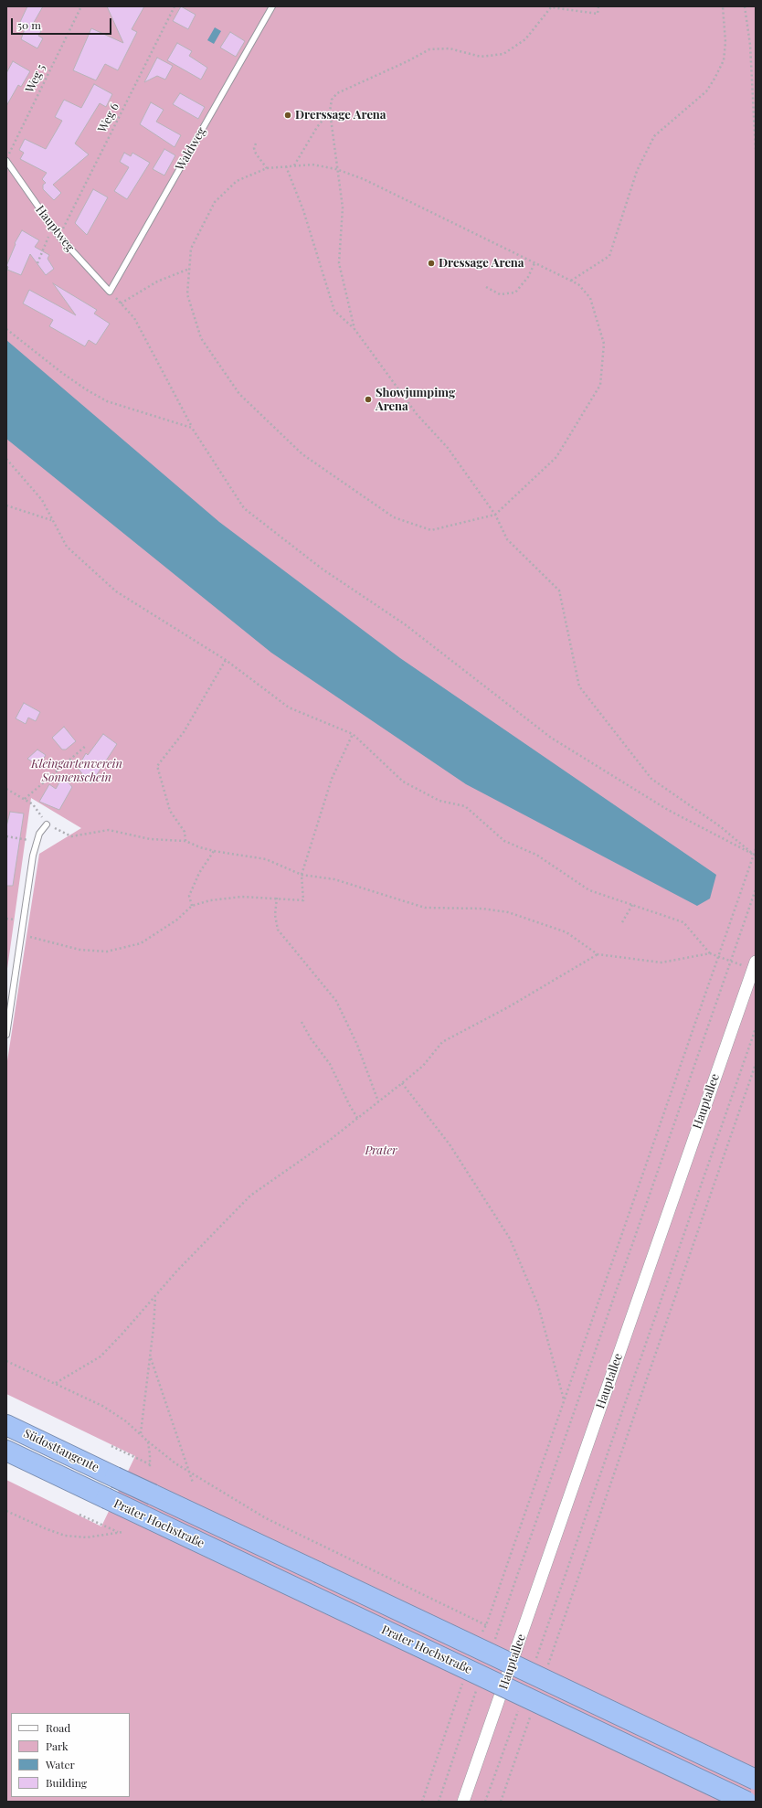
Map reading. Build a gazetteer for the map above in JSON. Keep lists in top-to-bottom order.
{
  "streets": {
    "highway": ["Südosttangente", "Prater Hochstraße"],
    "street": ["Hauptallee"],
    "lane": ["Waldweg", "Hauptweg"],
    "path": ["Weg 5", "Weg 6"]
  },
  "crossings": [
    ["Weg 5", "Hauptweg"],
    ["Weg 6", "Hauptweg"],
    ["Waldweg", "Hauptweg"],
    ["Südosttangente", "Prater Hochstraße"]
  ],
  "parks": ["Kleingartenverein Sonnenschein", "Prater"],
  "places": ["Drerssage Arena", "Dressage Arena", "Showjumpimg Arena"],
  "legend": [
    "Road",
    "Park",
    "Water",
    "Building"
  ],
  "scale_bar": "50 m"
}
